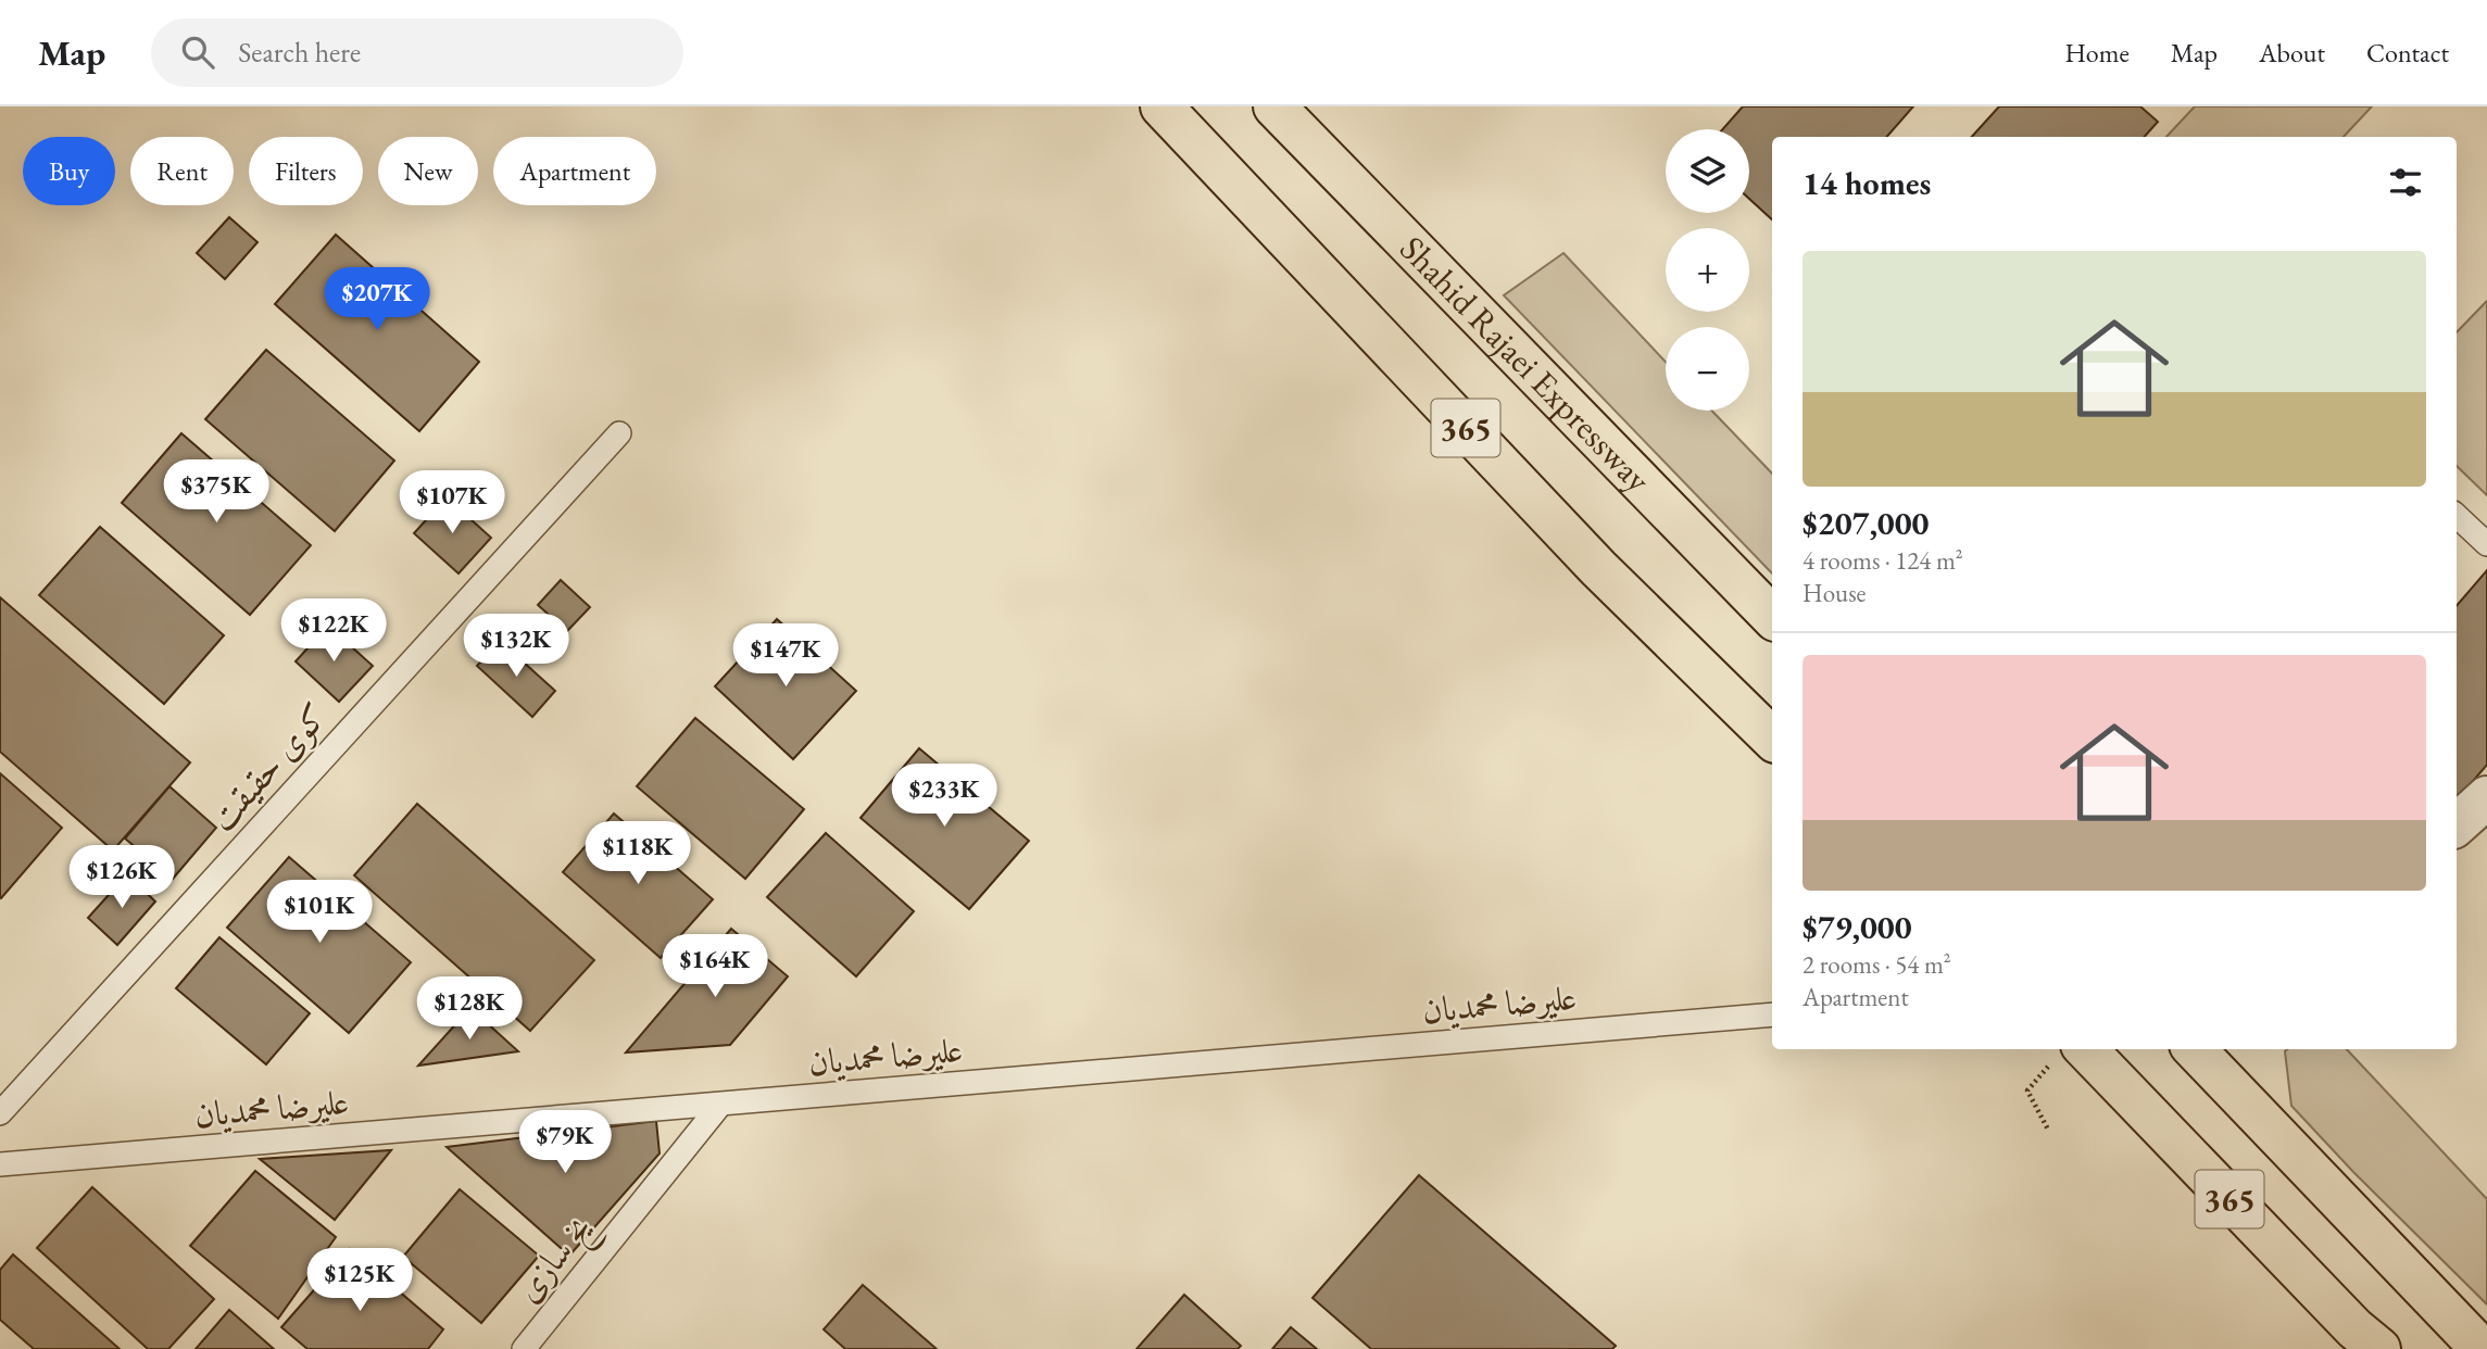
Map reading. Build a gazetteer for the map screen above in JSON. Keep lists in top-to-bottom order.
{
  "streets": {
    "highway": ["Shahid Rajaei Expressway", "365"],
    "lane": ["کوی حقیقت", "علیرضا محمدیان", "یخ سازی"]
  },
  "crossings": [
    ["علیرضا محمدیان", "یخ سازی"]
  ],
  "page": {
    "header": "Map",
    "search": "Search here",
    "nav": [
      "Home",
      "Map",
      "About",
      "Contact"
    ],
    "map_buttons": ["+", "−"],
    "chip": [
      "Buy",
      "Rent",
      "Filters",
      "New",
      "Apartment"
    ],
    "heading": "14 homes",
    "list": [
      {
        "name": "$207,000",
        "note": "4 rooms · 124 m² · House"
      },
      {
        "name": "$79,000",
        "note": "2 rooms · 54 m² · Apartment"
      }
    ],
    "price": [
      "$207K",
      "$375K",
      "$107K",
      "$122K",
      "$132K",
      "$147K",
      "$233K",
      "$118K",
      "$126K",
      "$101K",
      "$164K",
      "$128K",
      "$79K",
      "$125K"
    ]
  }
}
